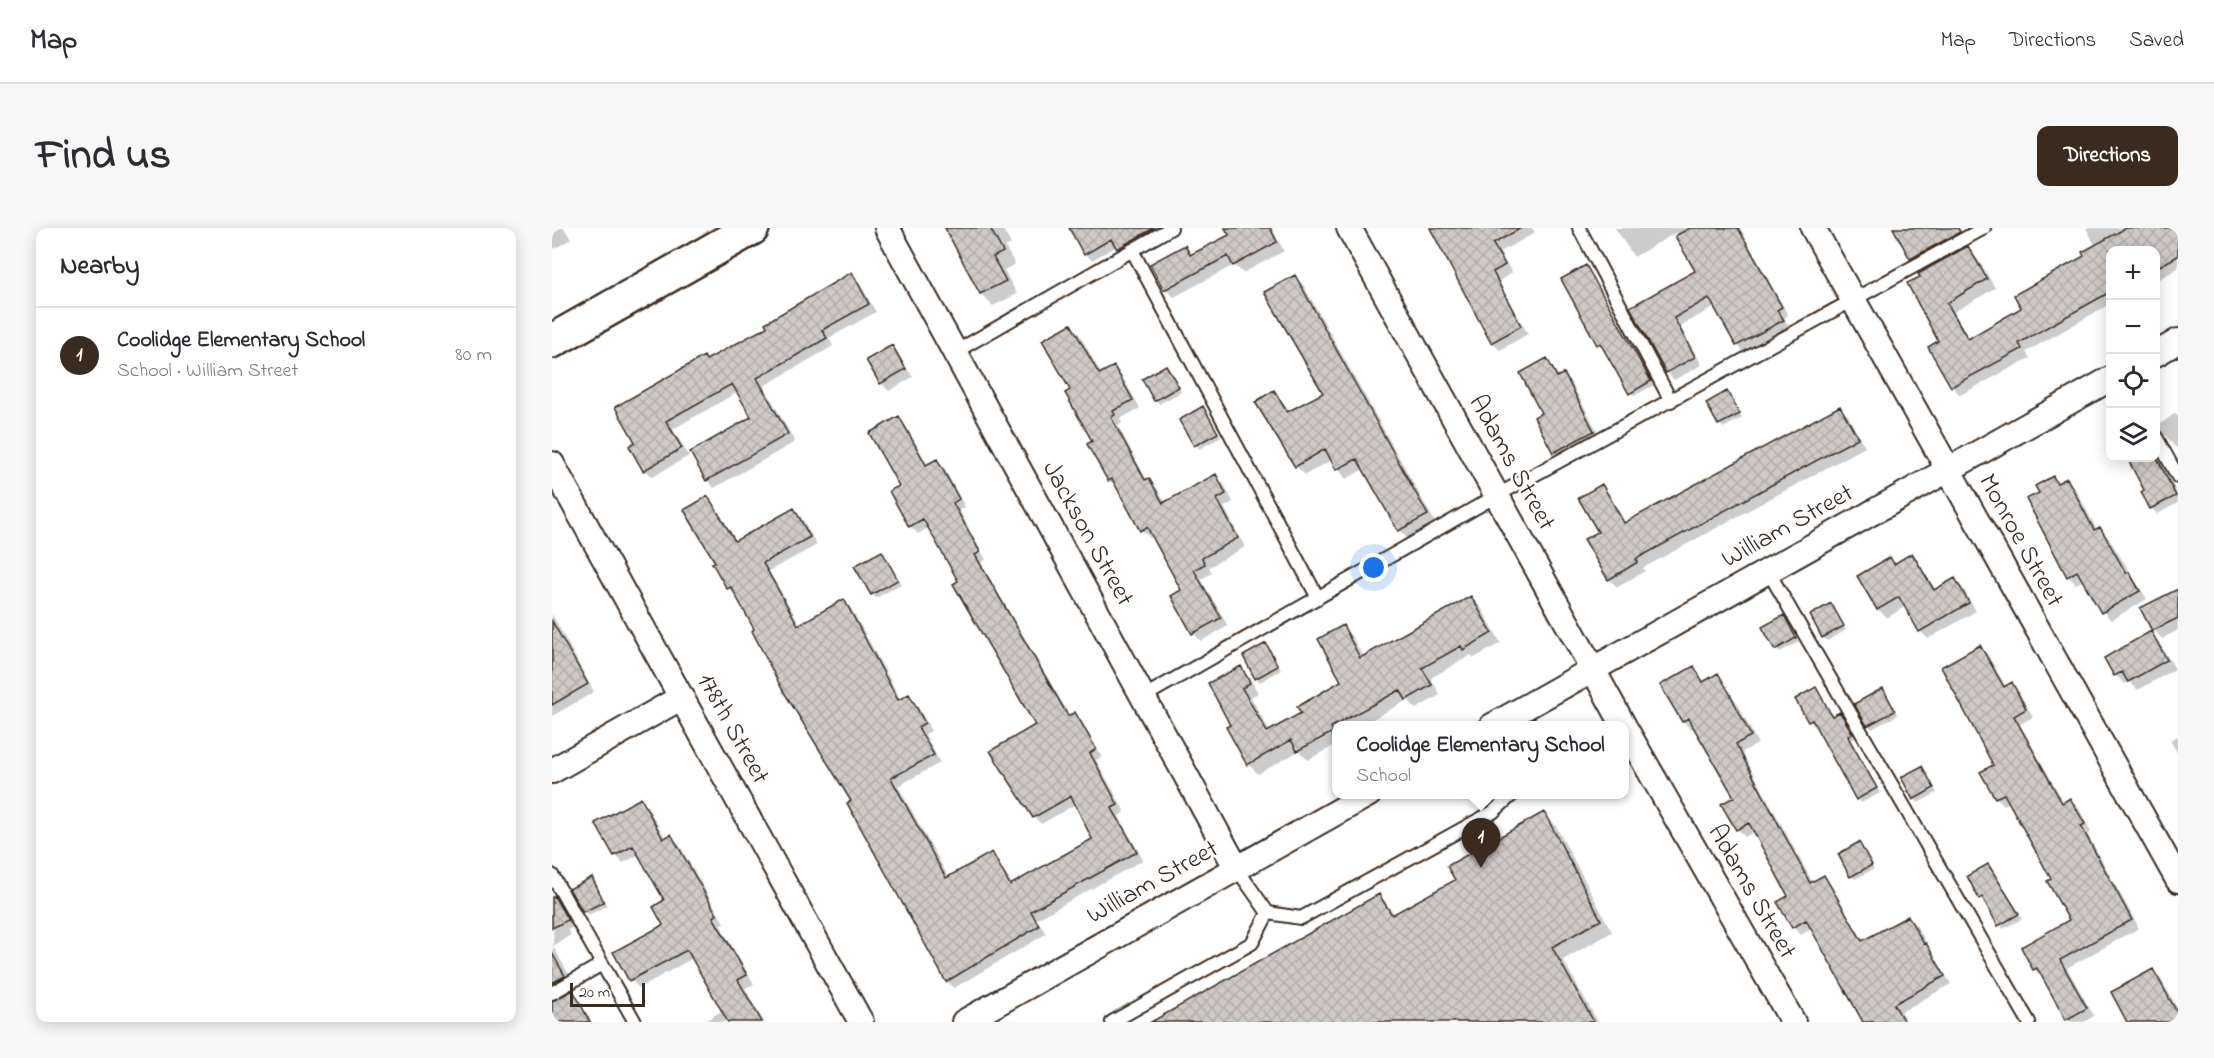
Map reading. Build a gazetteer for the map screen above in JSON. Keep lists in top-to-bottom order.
{
  "streets": {
    "street": [
      "Adams Street",
      "William Street",
      "Jackson Street",
      "Monroe Street",
      "178th Street"
    ]
  },
  "crossings": [
    ["Adams Street", "William Street"],
    ["William Street", "Jackson Street"],
    ["William Street", "Monroe Street"]
  ],
  "scale_bar": "20 m",
  "page": {
    "header": "Map",
    "nav": ["Map", "Directions", "Saved"],
    "title": "Find us",
    "buttons": "Directions",
    "heading": "Nearby",
    "map_buttons": ["+", "−"],
    "list": [
      {
        "mark": "1",
        "name": "Coolidge Elementary School",
        "note": "School · William Street",
        "value": "80 m"
      }
    ],
    "popup": ["Coolidge Elementary School", "School"],
    "pins": "1",
    "scale": "20 m"
  }
}
